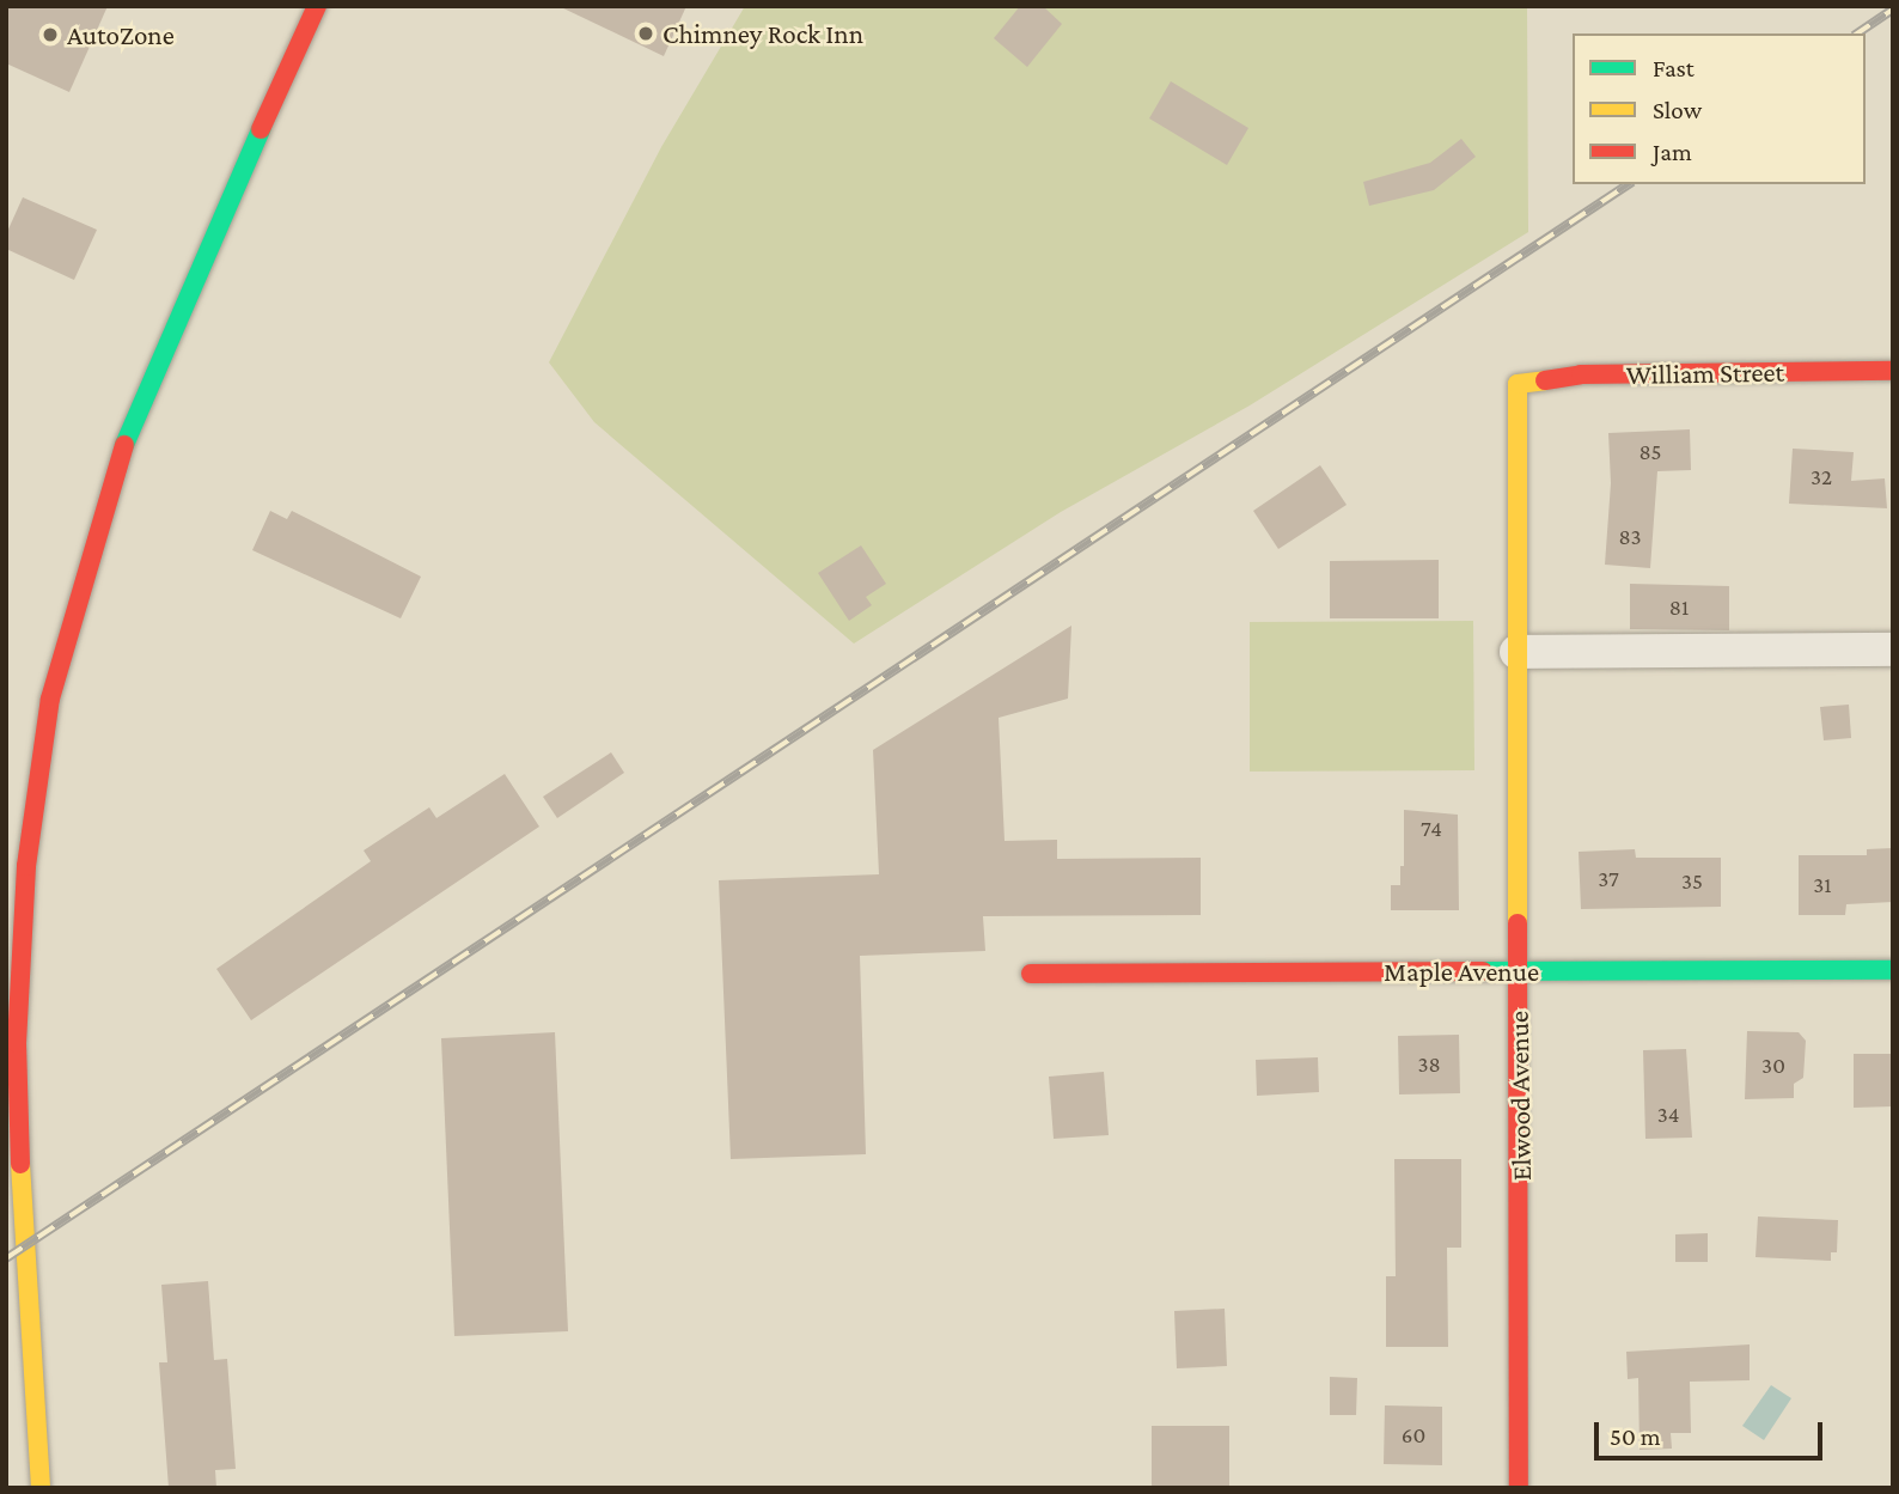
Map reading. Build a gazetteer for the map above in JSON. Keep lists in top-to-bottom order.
{
  "streets": {
    "main road": ["William Street", "Maple Avenue", "Elwood Avenue"]
  },
  "crossings": [
    ["William Street", "Elwood Avenue"],
    ["Maple Avenue", "Elwood Avenue"]
  ],
  "places": ["Chimney Rock Inn", "AutoZone"],
  "house_numbers": [
    "85",
    "32",
    "83",
    "81",
    "74",
    "37",
    "35",
    "31",
    "38",
    "30",
    "34",
    "60"
  ],
  "legend": ["Fast", "Slow", "Jam"],
  "scale_bar": "50 m"
}
